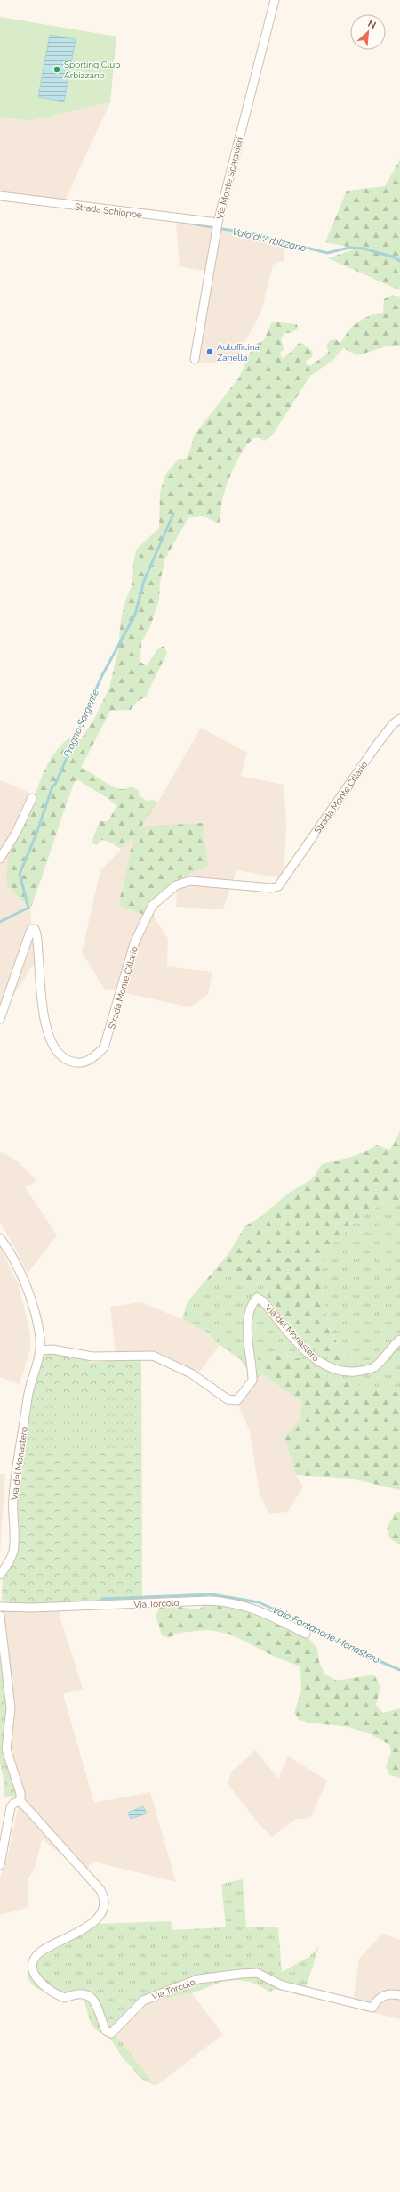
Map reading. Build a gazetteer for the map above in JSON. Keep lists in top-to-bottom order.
{
  "streets": {
    "street": [
      "Via Monte Sparavieri",
      "Strada Schioppe",
      "Strada Monte Cillario",
      "Via del Monastero",
      "Via Torcolo"
    ]
  },
  "crossings": [
    ["Via Monte Sparavieri", "Strada Schioppe"]
  ],
  "water": ["Vaio di Arbizzano", "Progno Sorgente", "Vaio Fontanone Monastero"],
  "places": ["Sporting Club Arbizzano", "Autofficina Zanella"],
  "north": "top right"
}
